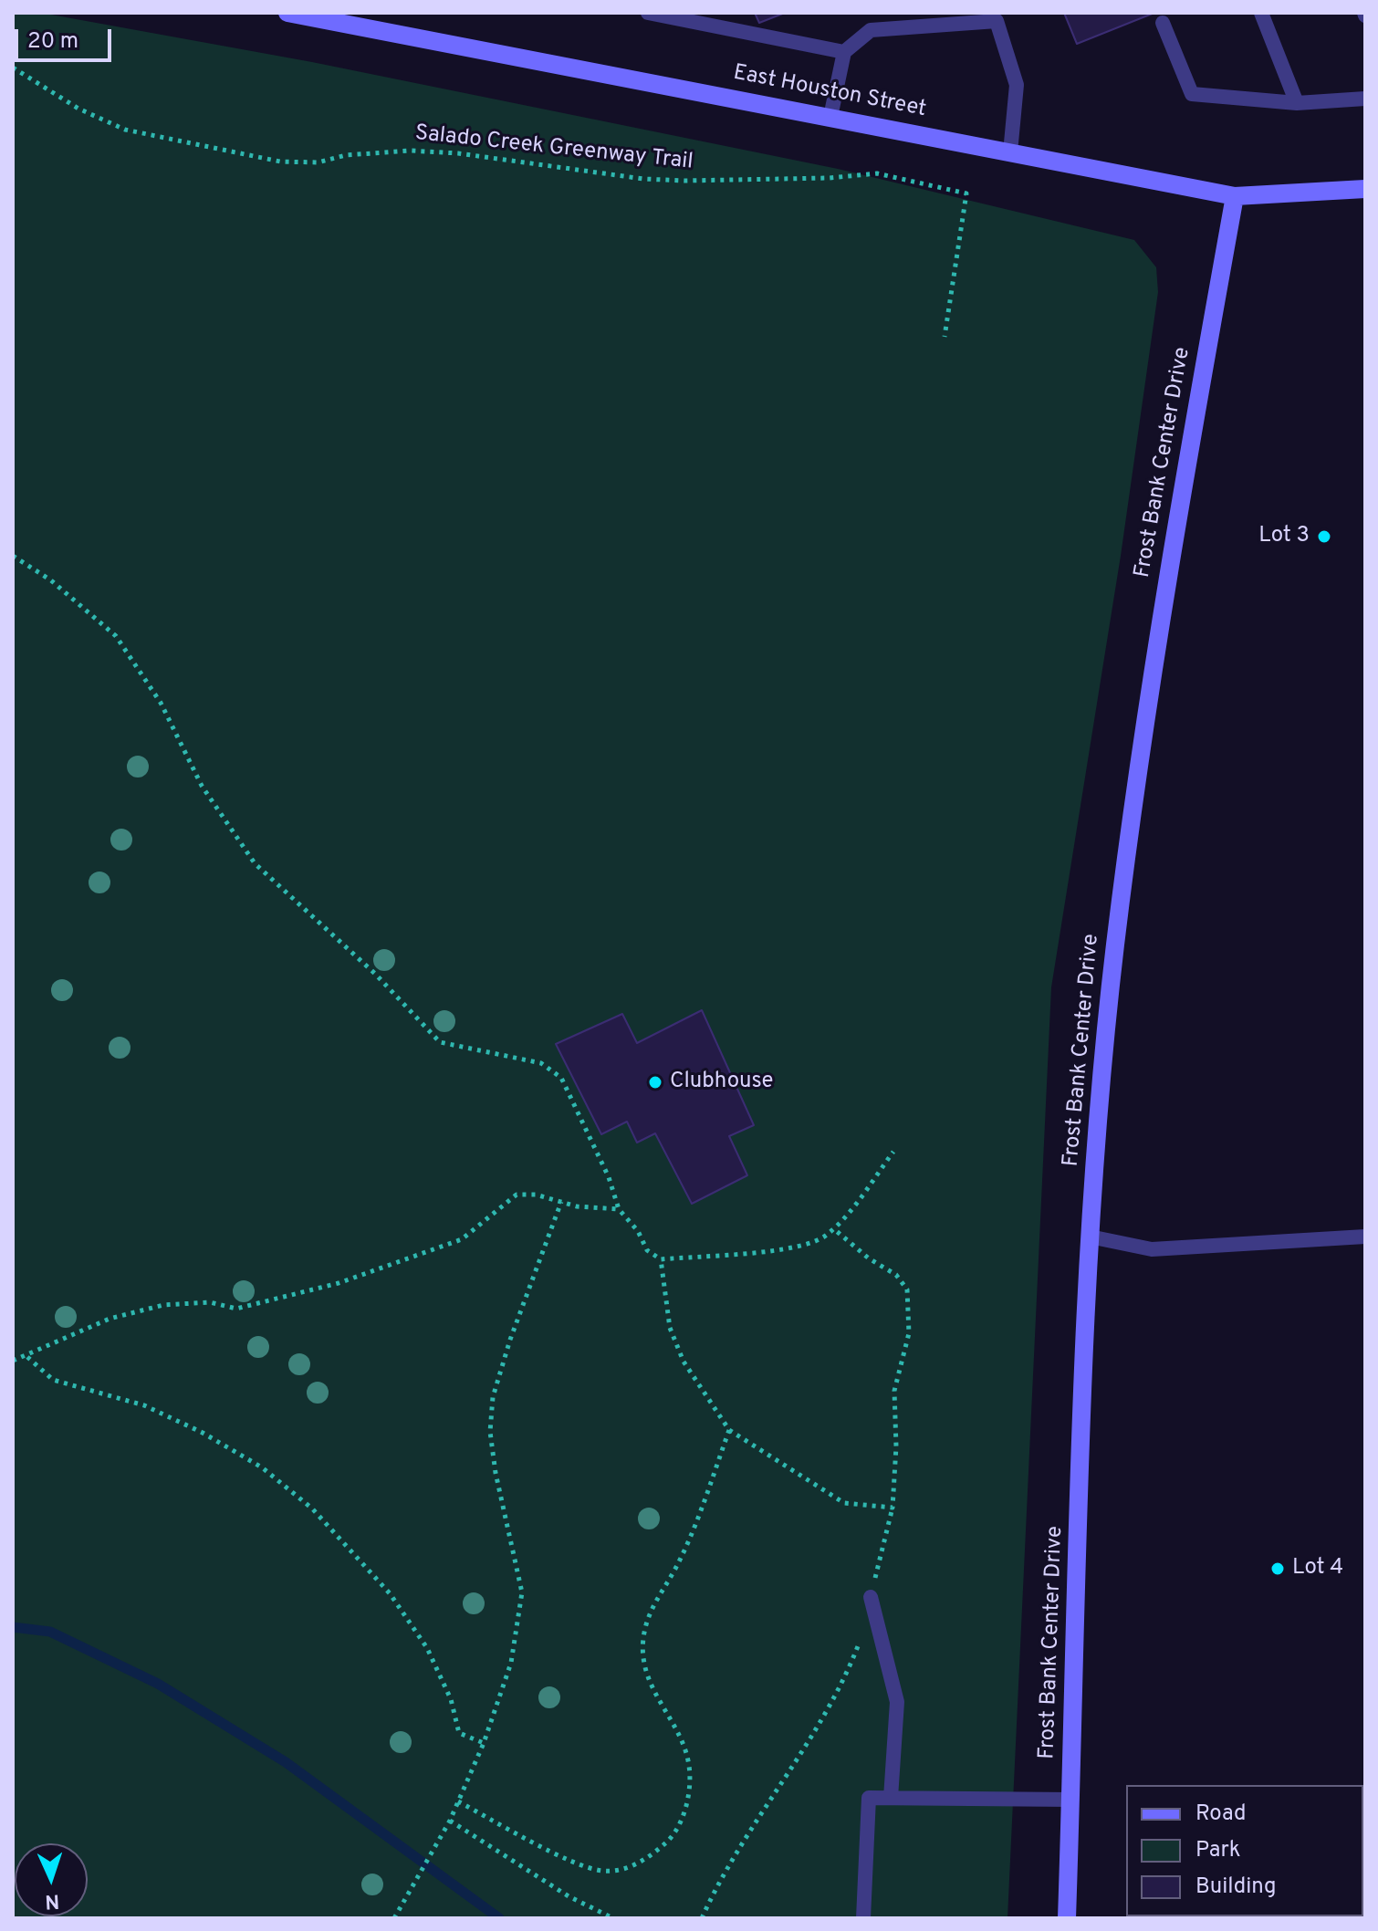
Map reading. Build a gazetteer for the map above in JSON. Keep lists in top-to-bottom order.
{
  "streets": {
    "main road": ["East Houston Street", "Frost Bank Center Drive"],
    "path": ["Salado Creek Greenway Trail"]
  },
  "crossings": [
    ["East Houston Street", "Frost Bank Center Drive"]
  ],
  "places": ["Lot 3", "Clubhouse", "Lot 4"],
  "legend": ["Road", "Park", "Building"],
  "scale_bar": "20 m",
  "north": "bottom"
}
